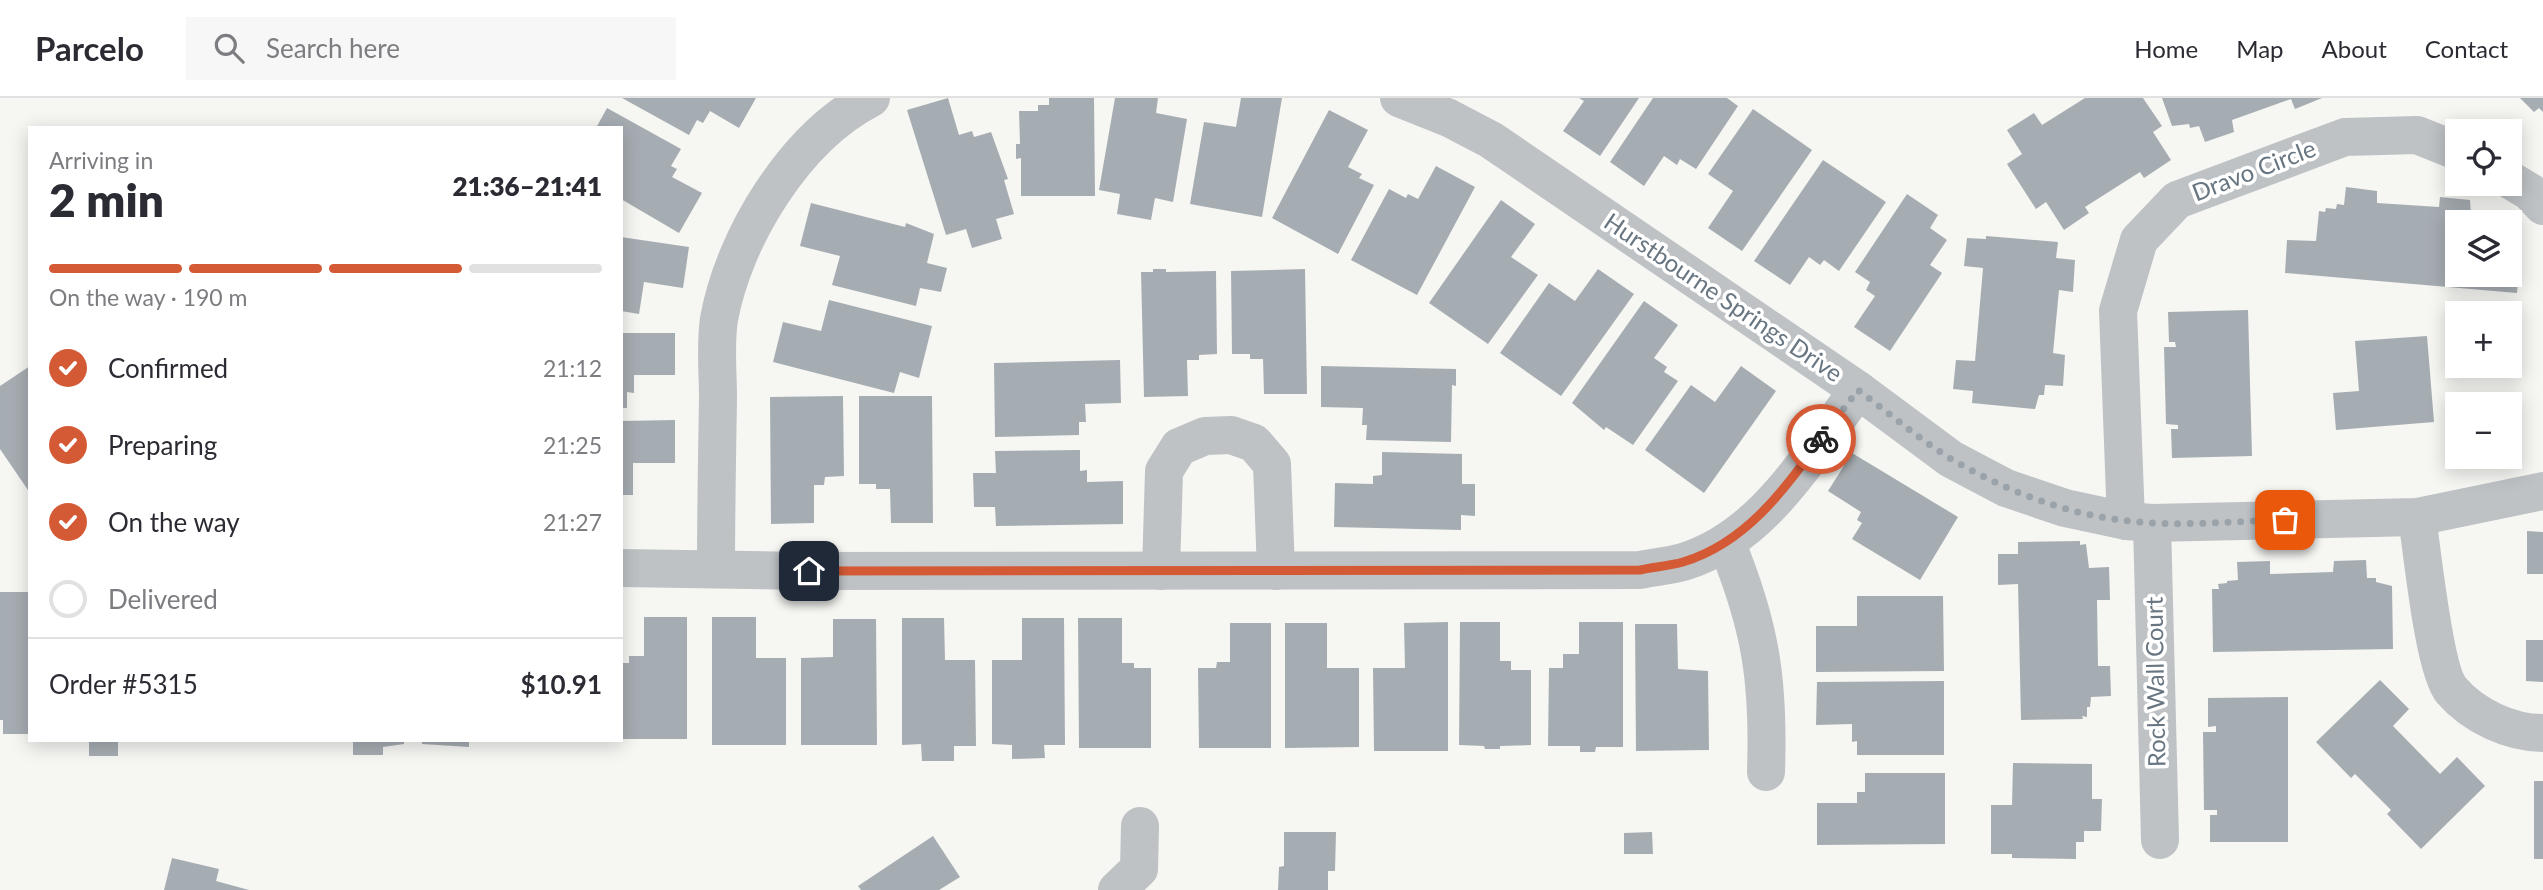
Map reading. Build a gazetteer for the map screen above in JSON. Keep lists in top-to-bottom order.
{
  "streets": {
    "street": ["Dravo Circle", "Hurstbourne Springs Drive", "Rock Wall Court"]
  },
  "crossings": [
    ["Dravo Circle", "Hurstbourne Springs Drive"],
    ["Dravo Circle", "Rock Wall Court"],
    ["Hurstbourne Springs Drive", "Rock Wall Court"]
  ],
  "page": {
    "header": "Parcelo",
    "search": "Search here",
    "nav": [
      "Home",
      "Map",
      "About",
      "Contact"
    ],
    "map_buttons": ["+", "−"],
    "heading": ["2 min", "Arriving in", "21:36–21:41"],
    "panel": ["Order #5315", "$10.91"],
    "bar": "On the way · 190 m",
    "list": [
      ["Confirmed", "21:12"],
      ["Preparing", "21:25"],
      ["On the way", "21:27"],
      "Delivered"
    ]
  }
}
